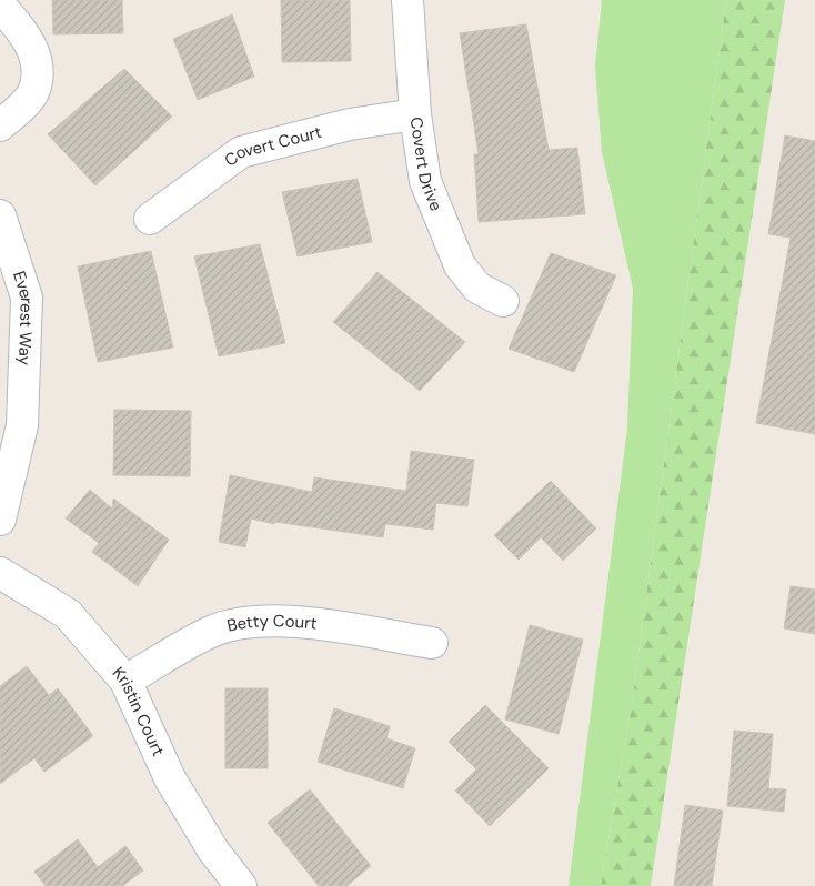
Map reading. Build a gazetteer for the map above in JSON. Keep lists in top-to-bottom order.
{
  "streets": {
    "street": [
      "Covert Court",
      "Covert Drive",
      "Everest Way",
      "Betty Court",
      "Kristin Court"
    ]
  },
  "crossings": [
    ["Covert Court", "Covert Drive"],
    ["Betty Court", "Kristin Court"]
  ]
}
